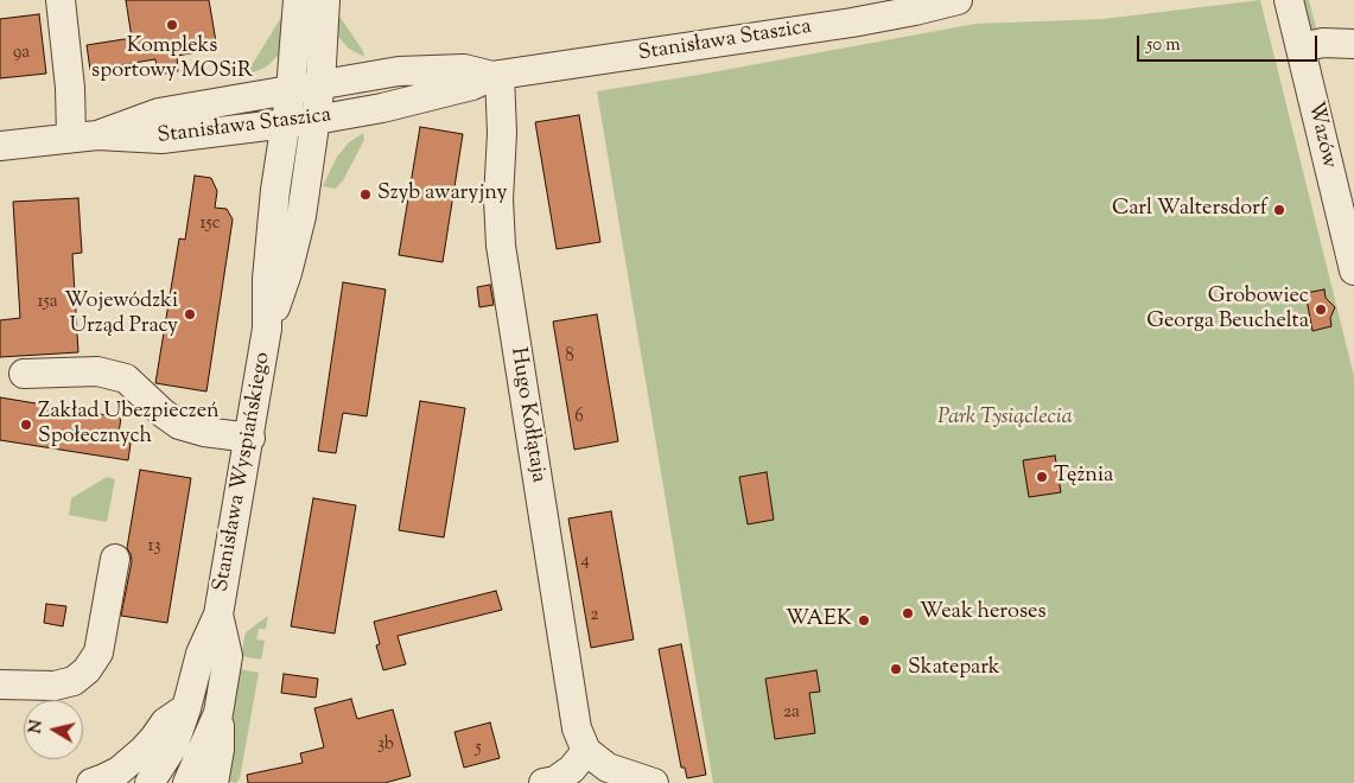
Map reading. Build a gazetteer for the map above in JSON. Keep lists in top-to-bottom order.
{
  "streets": {
    "street": [
      "Stanisława Staszica",
      "Wazów",
      "Hugo Kołłątaja",
      "Stanisława Wyspiańskiego"
    ]
  },
  "crossings": [
    ["Stanisława Staszica", "Hugo Kołłątaja"],
    ["Stanisława Staszica", "Stanisława Wyspiańskiego"]
  ],
  "parks": ["Park Tysiąclecia"],
  "places": [
    "Kompleks sportowy MOSiR",
    "Szyb awaryjny",
    "Carl Waltersdorf",
    "Grobowiec Georga Beuchelta",
    "Wojewódzki Urząd Pracy",
    "Zakład Ubezpieczeń Społecznych",
    "Tężnia",
    "Weak heroses",
    "WAEK",
    "Skatepark"
  ],
  "house_numbers": [
    "9a",
    "15c",
    "15a",
    "8",
    "6",
    "13",
    "4",
    "2",
    "2a",
    "3b",
    "5"
  ],
  "scale_bar": "50 m",
  "north": "left"
}
